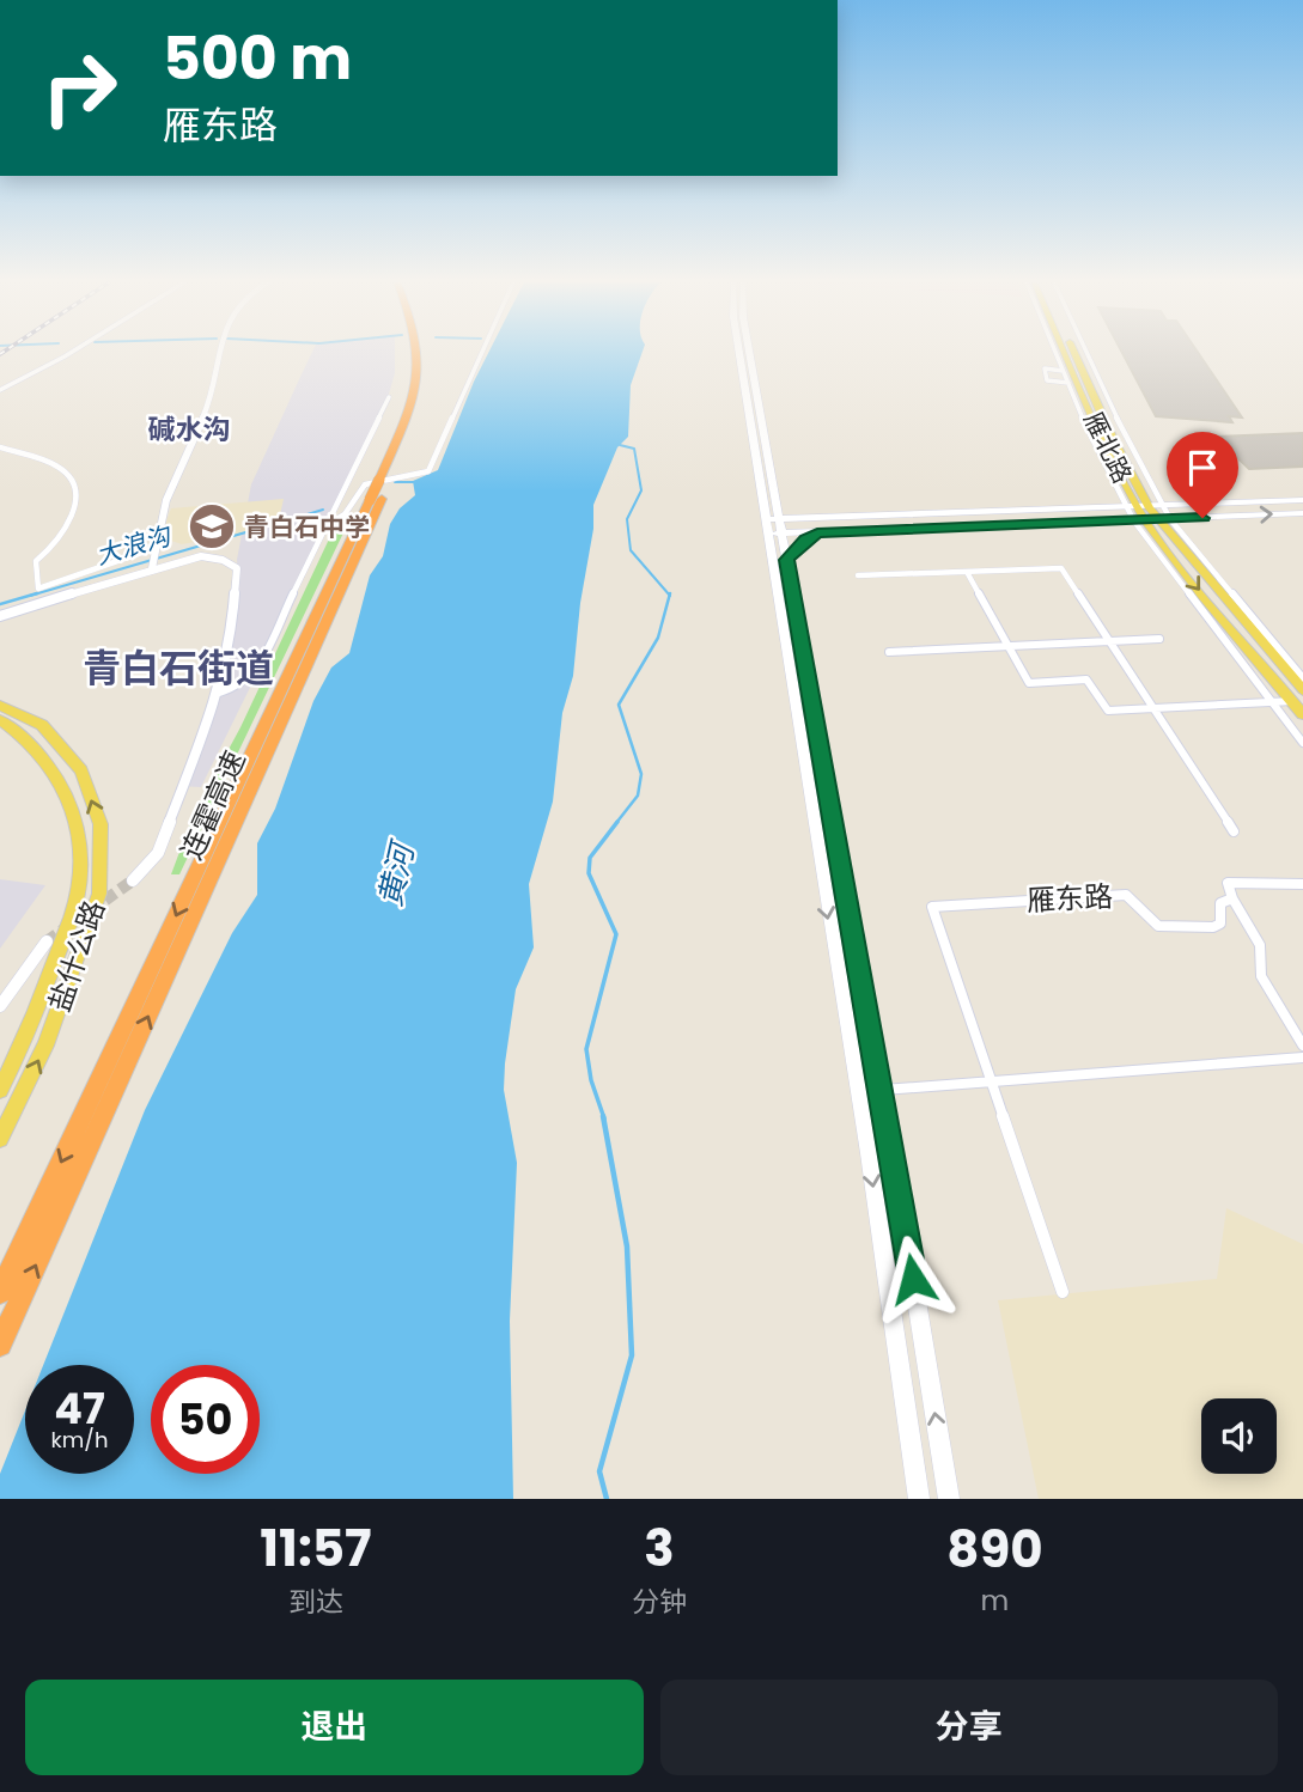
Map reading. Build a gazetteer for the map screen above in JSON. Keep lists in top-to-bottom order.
{
  "streets": {
    "highway": ["连霍高速"],
    "main road": ["雁北路", "盐什公路"],
    "street": ["雁东路"]
  },
  "one_way": ["盐什公路"],
  "districts": ["碱水沟", "青白石街道"],
  "water": ["大浪沟", "黄河"],
  "places": {
    "school or university": ["青白石中学"]
  },
  "page": {
    "turn": ["500 m", "雁东路"],
    "speed": "47 km/h",
    "limit": "50",
    "eta": [
      "11:57",
      "到达",
      "3",
      "分钟",
      "890",
      "m"
    ],
    "buttons": ["退出", "分享"]
  }
}
